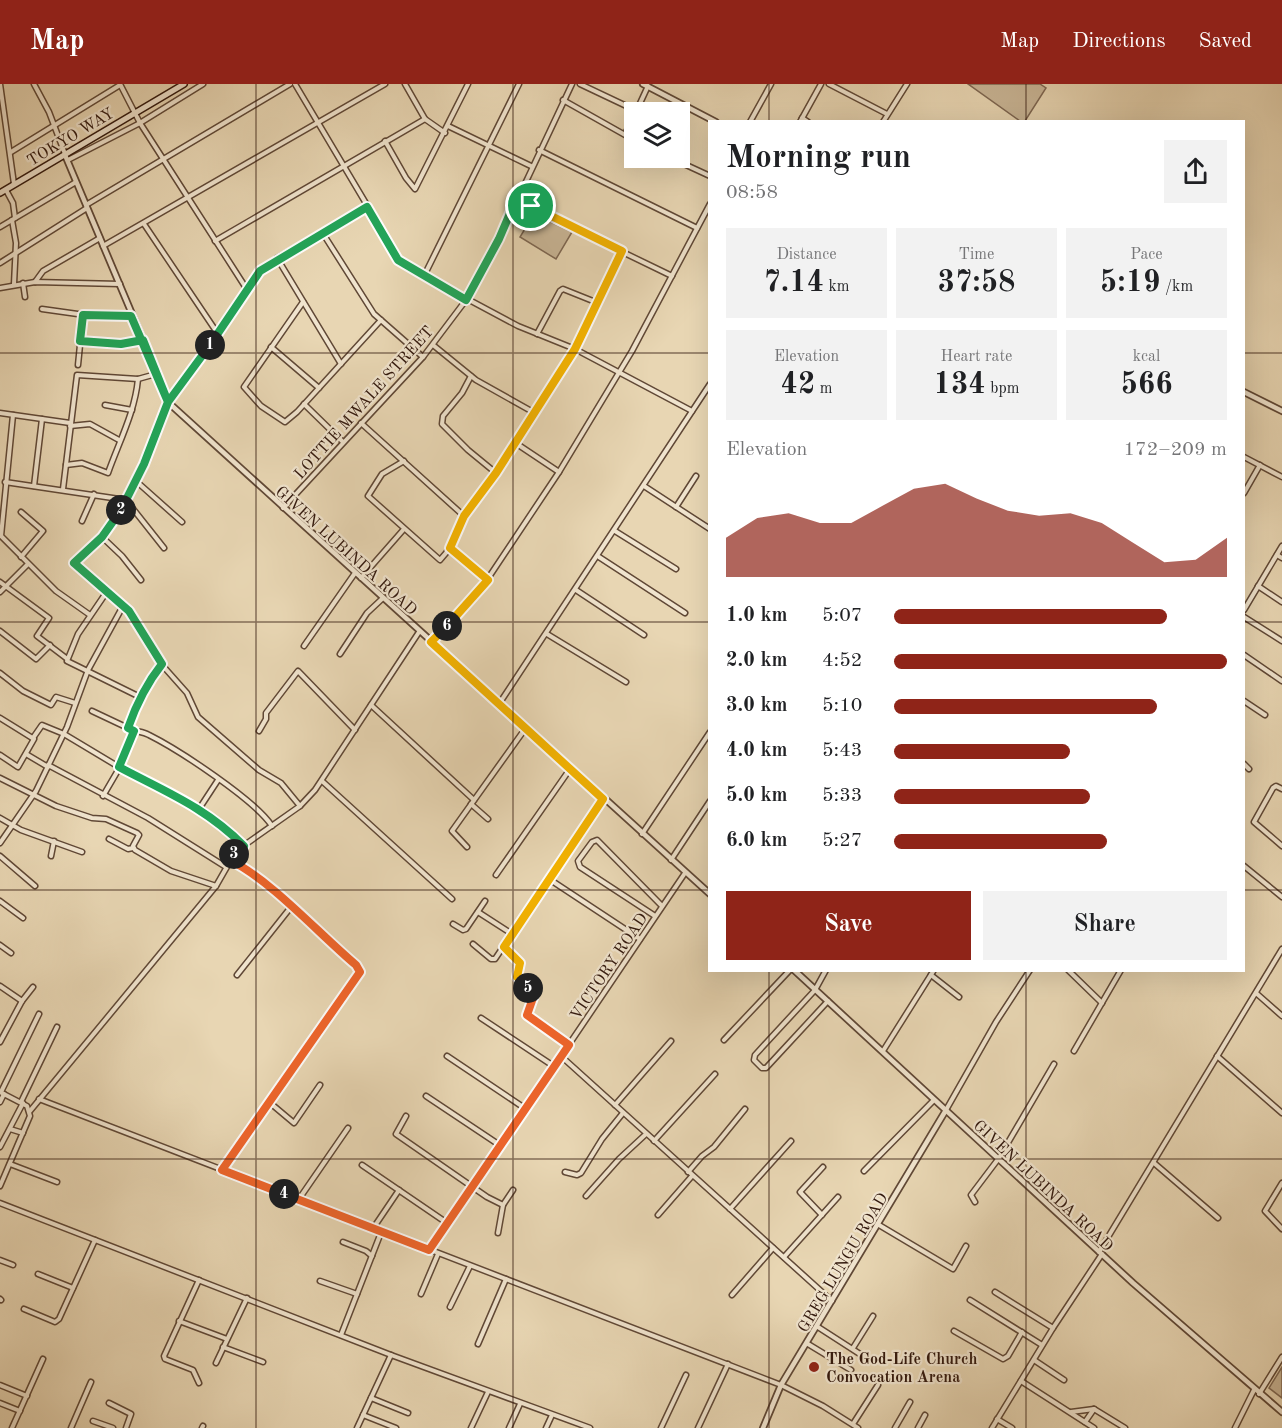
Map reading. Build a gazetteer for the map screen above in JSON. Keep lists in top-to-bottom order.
{
  "streets": {
    "main road": ["TOKYO WAY"],
    "street": [
      "LOTTIE MWALE STREET",
      "GIVEN LUBINDA ROAD",
      "VICTORY ROAD",
      "GREG LUNGU ROAD"
    ]
  },
  "crossings": [
    ["TOKYO WAY", "GIVEN LUBINDA ROAD"],
    ["LOTTIE MWALE STREET", "GIVEN LUBINDA ROAD"],
    ["GIVEN LUBINDA ROAD", "VICTORY ROAD"],
    ["GIVEN LUBINDA ROAD", "GREG LUNGU ROAD"]
  ],
  "places": ["The God-Life Church Convocation Arena"],
  "page": {
    "header": "Map",
    "nav": ["Map", "Directions", "Saved"],
    "heading": ["Morning run", "08:58"],
    "stats": [
      ["Distance", "7.14 km"],
      ["Time", "37:58"],
      ["Pace", "5:19 /km"],
      ["Elevation", "42 m"],
      ["Heart rate", "134 bpm"],
      ["kcal", "566"]
    ],
    "pins": [
      "1",
      "2",
      "6",
      "3",
      "5",
      "4"
    ],
    "chart": ["Elevation", "172–209 m"],
    "list": [
      {
        "name": "1.0 km",
        "note": "5:07"
      },
      {
        "name": "2.0 km",
        "note": "4:52"
      },
      {
        "name": "3.0 km",
        "note": "5:10"
      },
      {
        "name": "4.0 km",
        "note": "5:43"
      },
      {
        "name": "5.0 km",
        "note": "5:33"
      },
      {
        "name": "6.0 km",
        "note": "5:27"
      }
    ],
    "buttons": ["Save", "Share"]
  }
}
